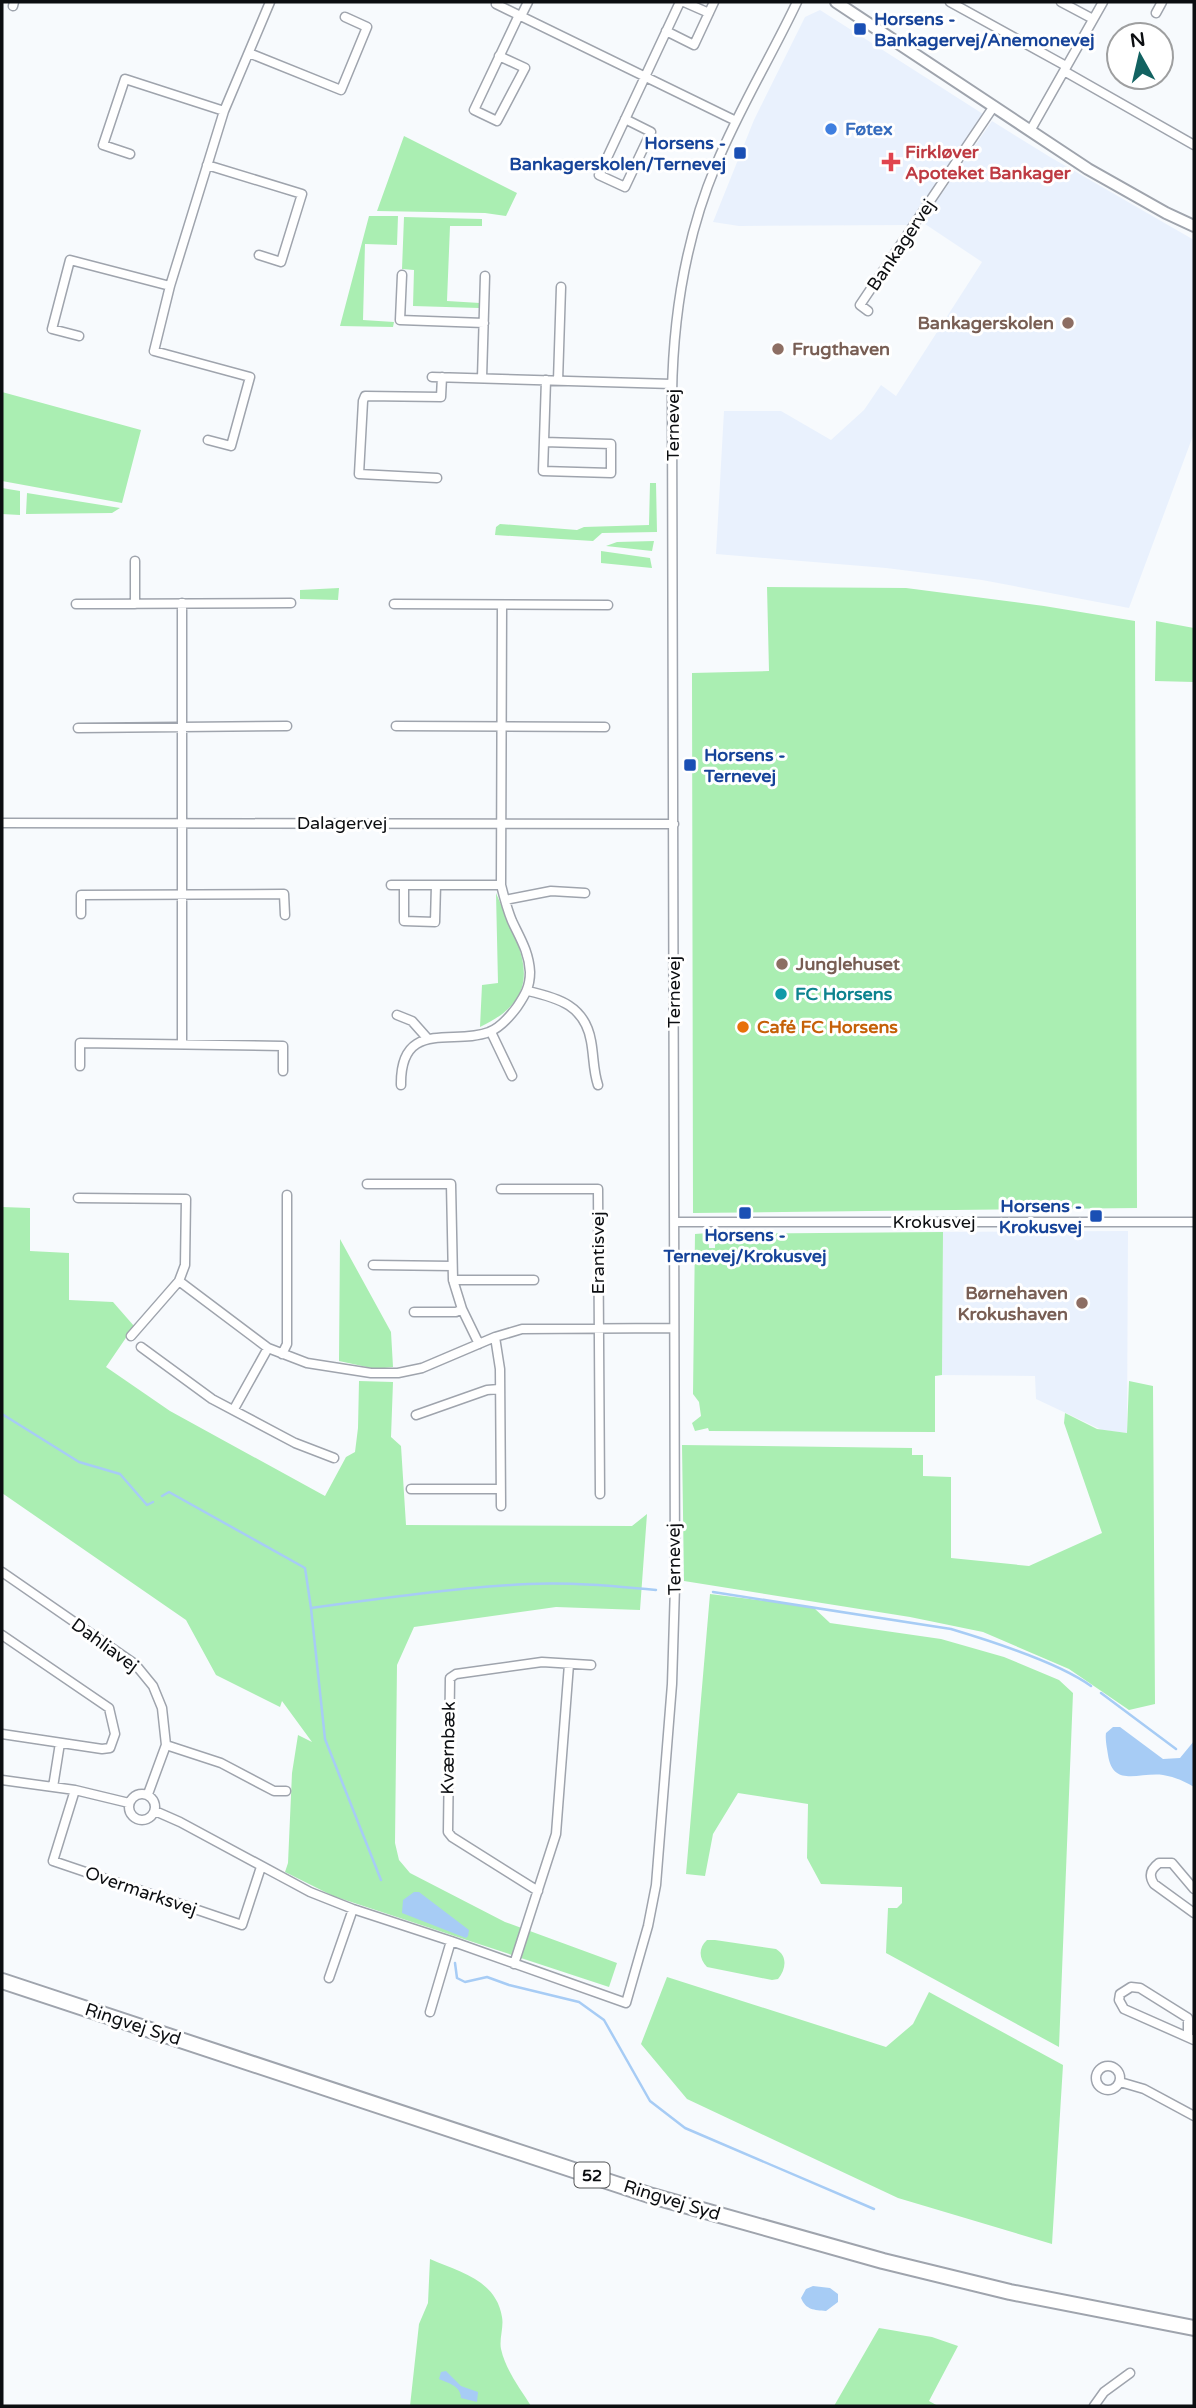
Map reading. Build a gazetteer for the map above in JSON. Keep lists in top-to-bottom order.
{
  "streets": {
    "highway": ["Ringvej Syd", "52"],
    "street": [
      "Bankagervej",
      "Ternevej",
      "Dalagervej",
      "Krokusvej",
      "Erantisvej",
      "Dahliavej",
      "Kværnbæk",
      "Overmarksvej"
    ]
  },
  "crossings": [
    ["Ternevej", "Dalagervej"],
    ["Ternevej", "Krokusvej"]
  ],
  "places": {
    "transit": [
      "Horsens - Bankagervej/Anemonevej",
      "Horsens - Bankagerskolen/Ternevej",
      "Horsens - Ternevej",
      "Horsens - Ternevej/Krokusvej",
      "Horsens - Krokusvej"
    ],
    "other": [
      "Føtex",
      "Bankagerskolen",
      "Frugthaven",
      "Junglehuset",
      "FC Horsens",
      "Café FC Horsens",
      "Børnehaven Krokushaven"
    ],
    "health": ["Firkløver Apoteket Bankager"]
  },
  "north": "top"
}
